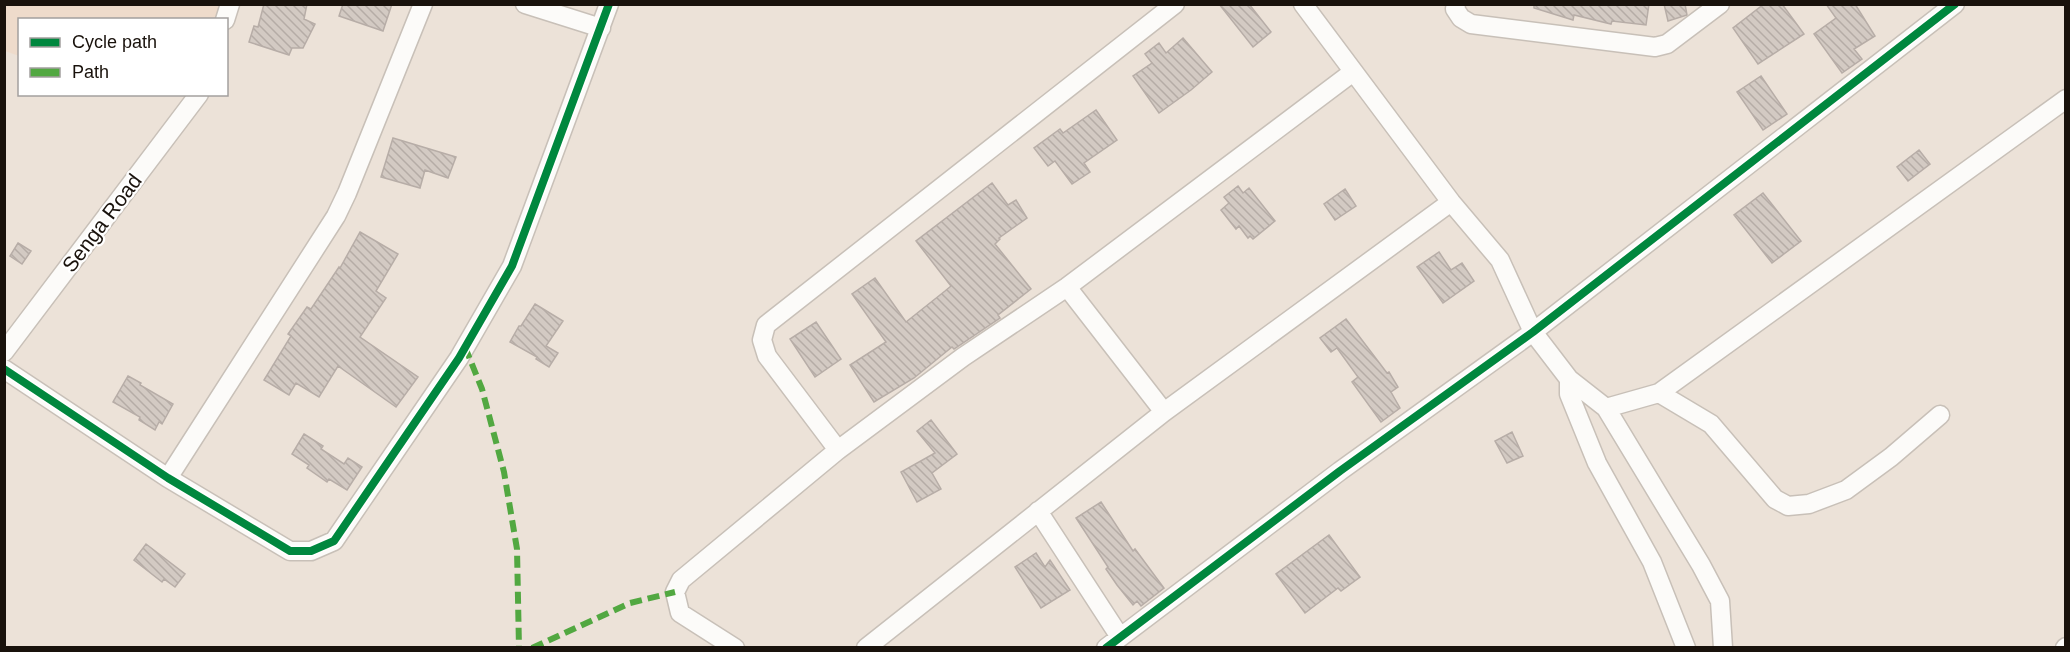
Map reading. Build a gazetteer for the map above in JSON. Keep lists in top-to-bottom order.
{
  "streets": {
    "street": ["Senga Road"]
  },
  "legend": ["Cycle path", "Path"]
}
